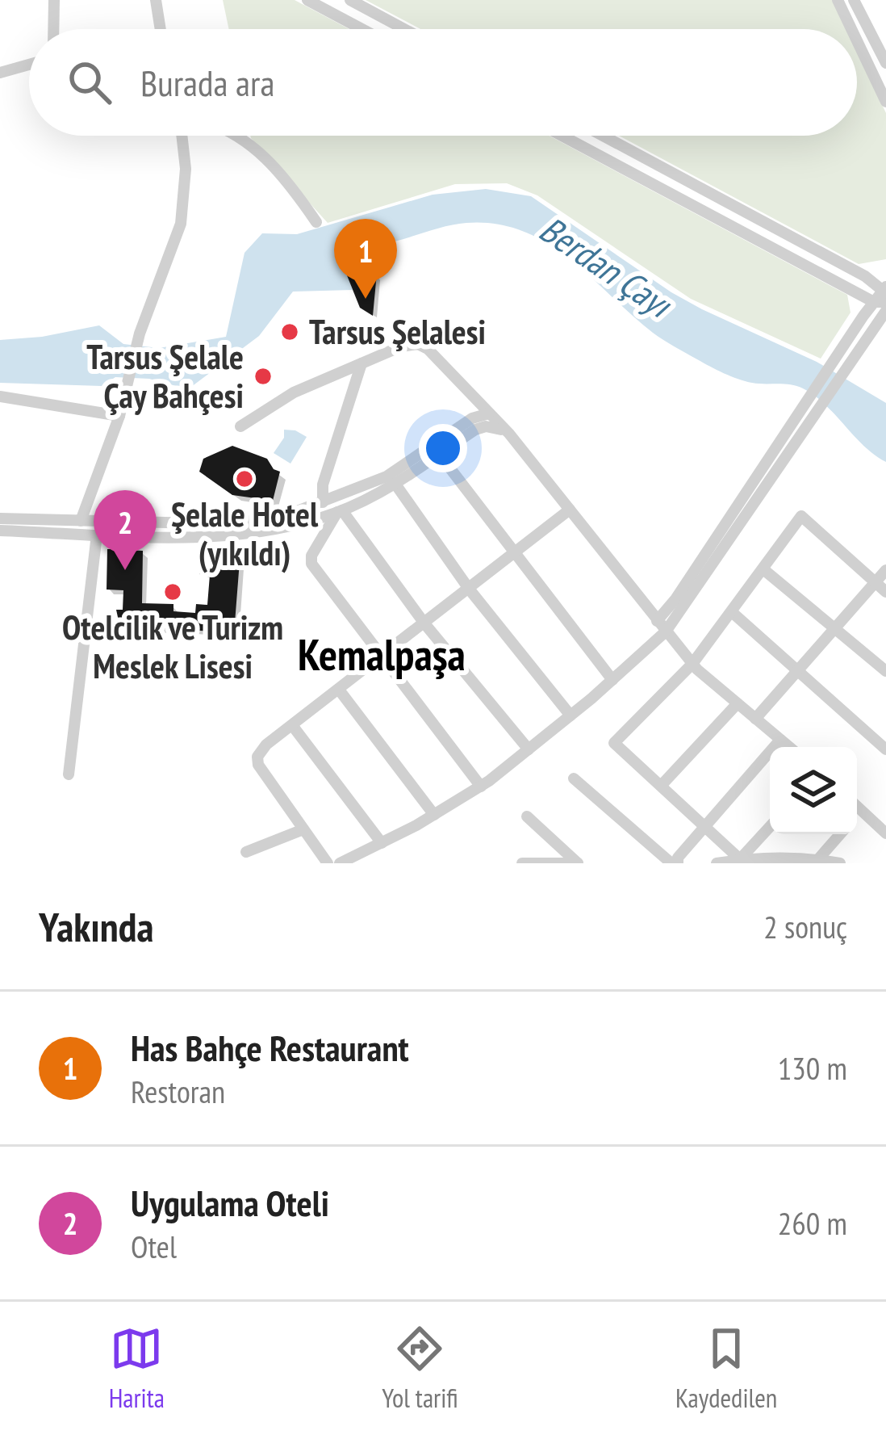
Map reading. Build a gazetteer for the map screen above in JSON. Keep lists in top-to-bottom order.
{
  "districts": ["Kemalpaşa"],
  "water": ["Berdan Çayı"],
  "places": [
    "Tarsus Şelalesi",
    "Tarsus Şelale Çay Bahçesi",
    "Şelale Hotel (yıkıldı)",
    "Otelcilik ve Turizm Meslek Lisesi"
  ],
  "page": {
    "search": "Burada ara",
    "pins": ["1", "2"],
    "heading": ["Yakında", "2 sonuç"],
    "list": [
      {
        "mark": "1",
        "name": "Has Bahçe Restaurant",
        "note": "Restoran",
        "value": "130 m"
      },
      {
        "mark": "2",
        "name": "Uygulama Oteli",
        "note": "Otel",
        "value": "260 m"
      }
    ],
    "nav": ["Harita", "Yol tarifi", "Kaydedilen"]
  }
}
